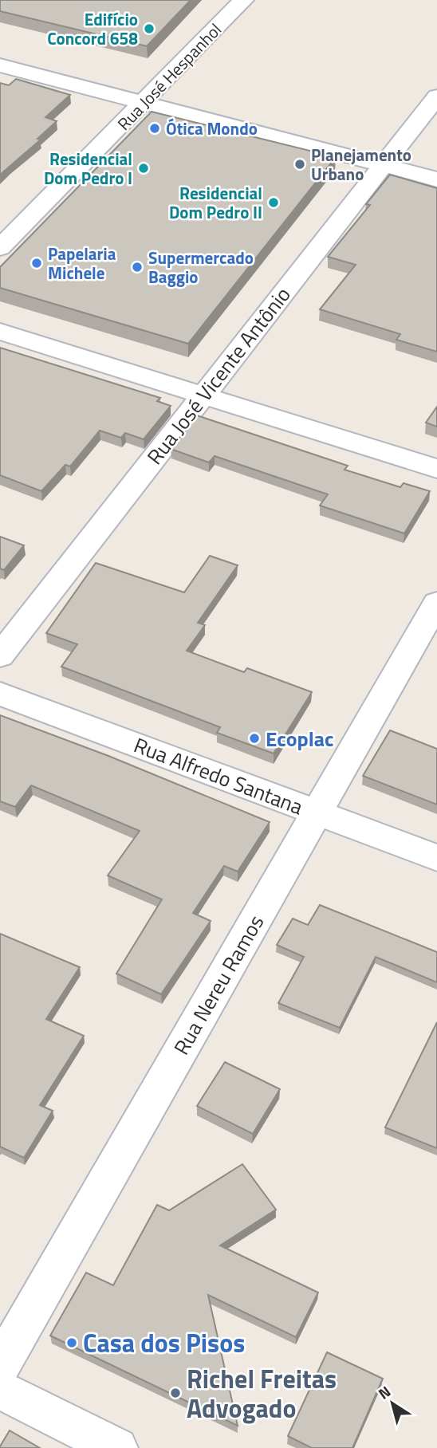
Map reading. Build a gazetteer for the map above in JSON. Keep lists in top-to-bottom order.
{
  "streets": {
    "street": [
      "Rua José Hespanhol",
      "Rua José Vicente Antônio",
      "Rua Alfredo Santana",
      "Rua Nereu Ramos"
    ]
  },
  "crossings": [
    ["Rua Alfredo Santana", "Rua Nereu Ramos"]
  ],
  "places": [
    "Edifício Concord 658",
    "Ótica Mondo",
    "Planejamento Urbano",
    "Residencial Dom Pedro I",
    "Residencial Dom Pedro II",
    "Papelaria Michele",
    "Supermercado Baggio",
    "Ecoplac",
    "Casa dos Pisos",
    "Richel Freitas Advogado"
  ],
  "north": "top left"
}
